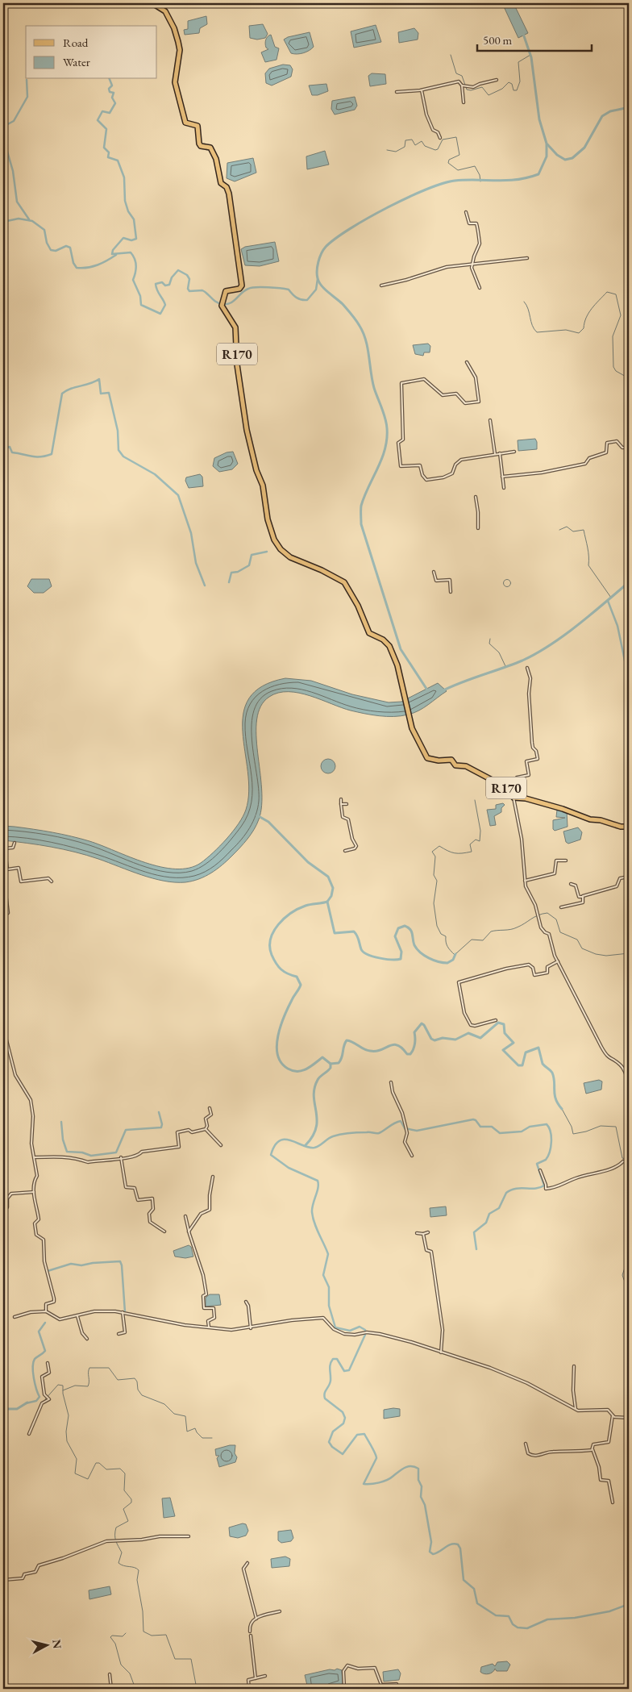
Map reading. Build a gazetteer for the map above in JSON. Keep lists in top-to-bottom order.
{
  "streets": {
    "main road": ["R170"]
  },
  "legend": ["Road", "Water"],
  "scale_bar": "500 m",
  "north": "right"
}
